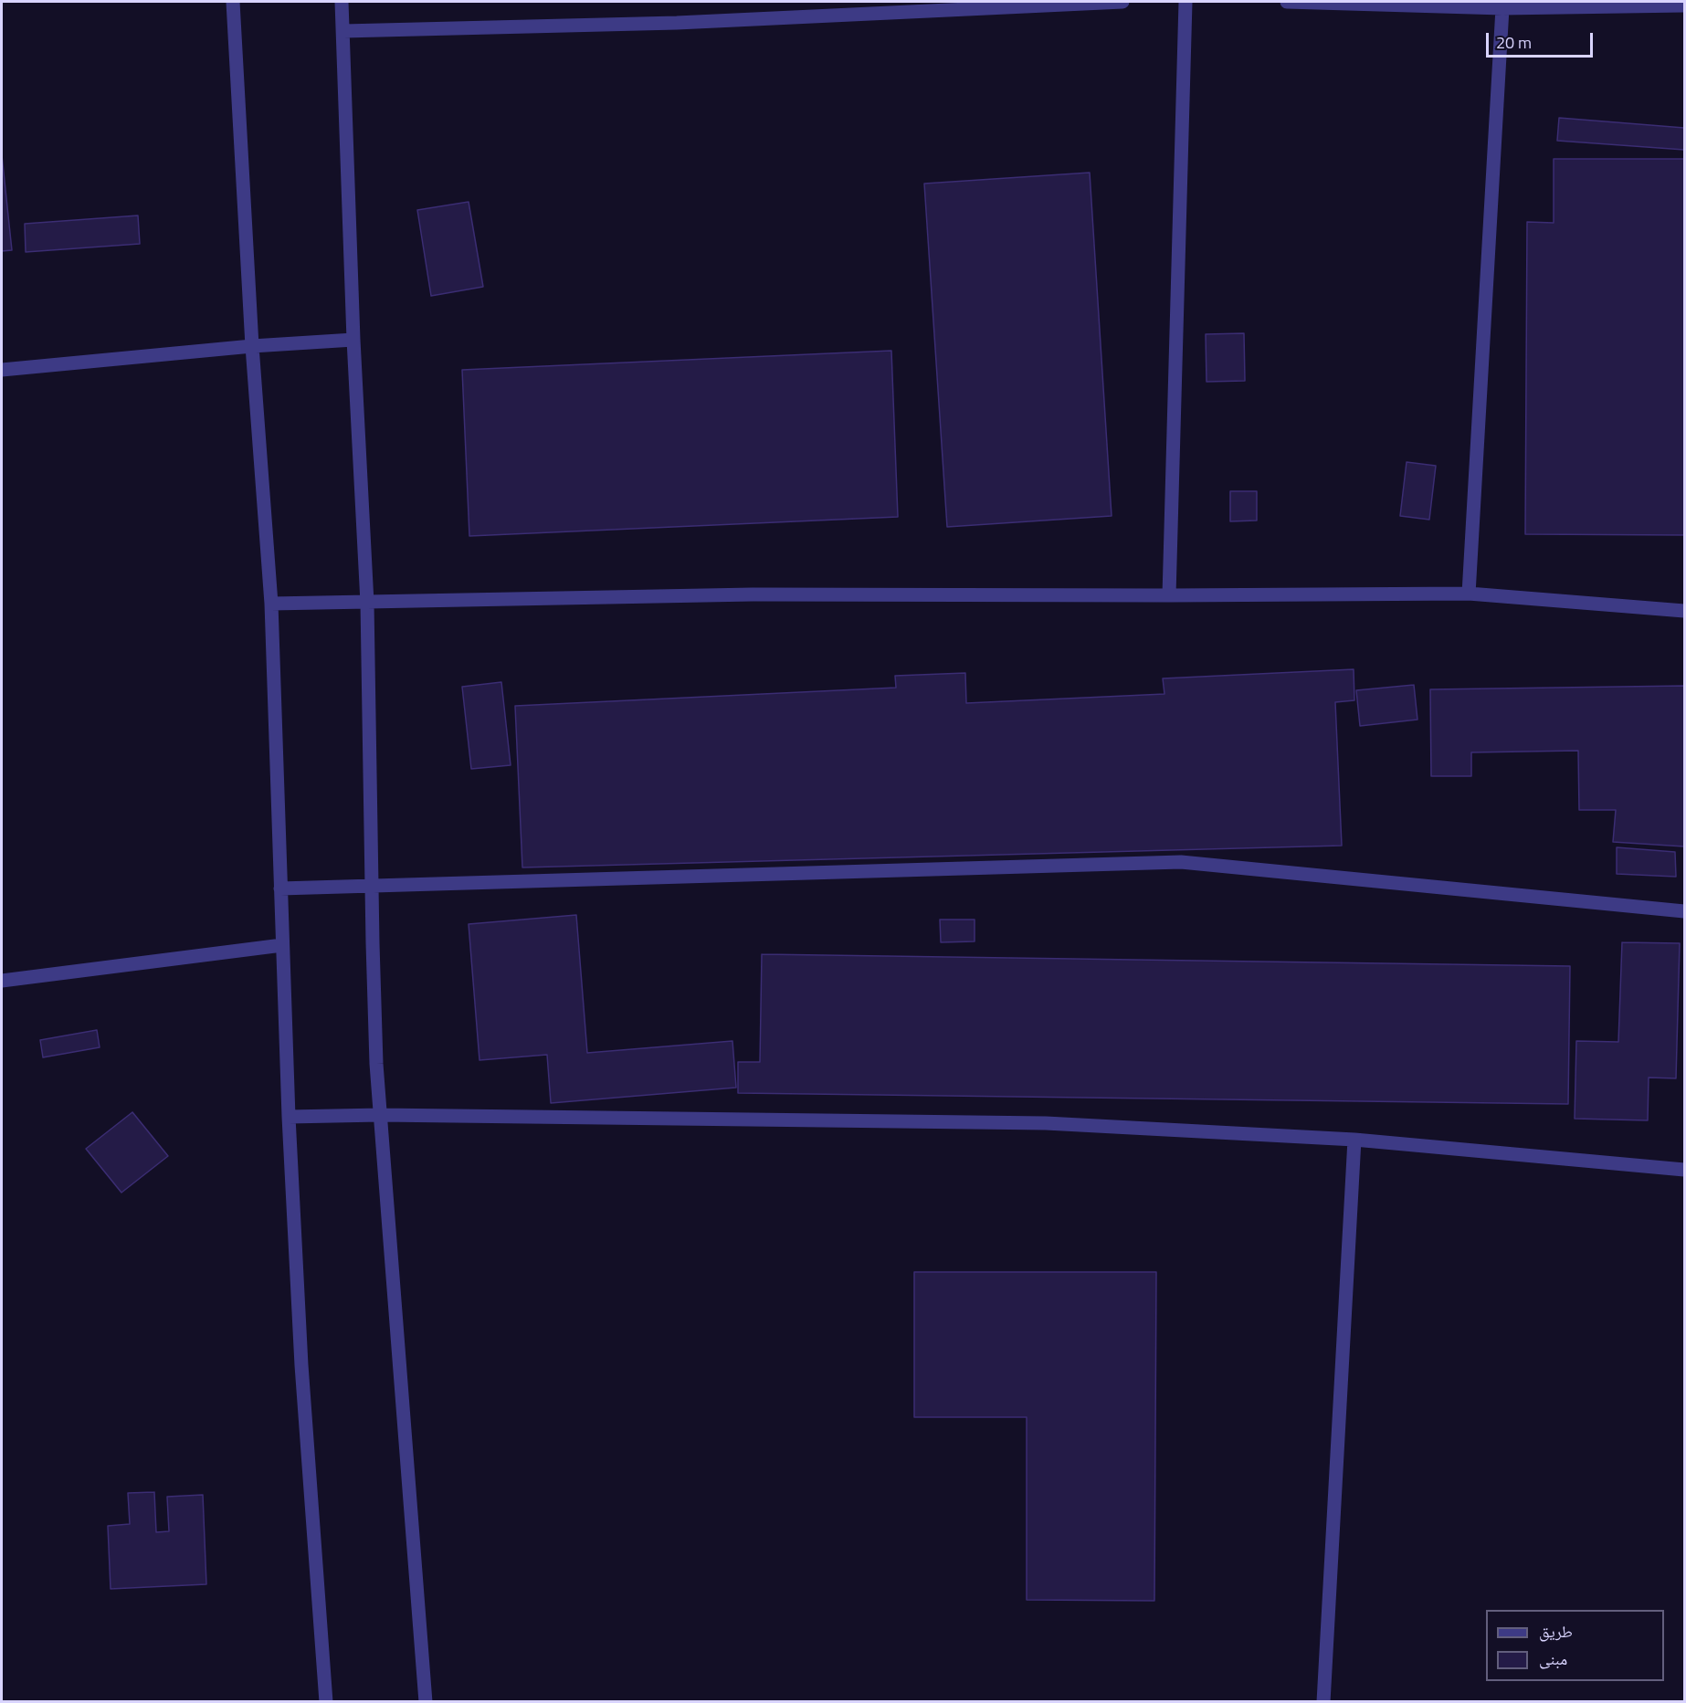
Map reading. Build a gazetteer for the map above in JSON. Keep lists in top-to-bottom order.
{
  "legend": ["طريق", "مبنى"],
  "scale_bar": "20 m"
}
